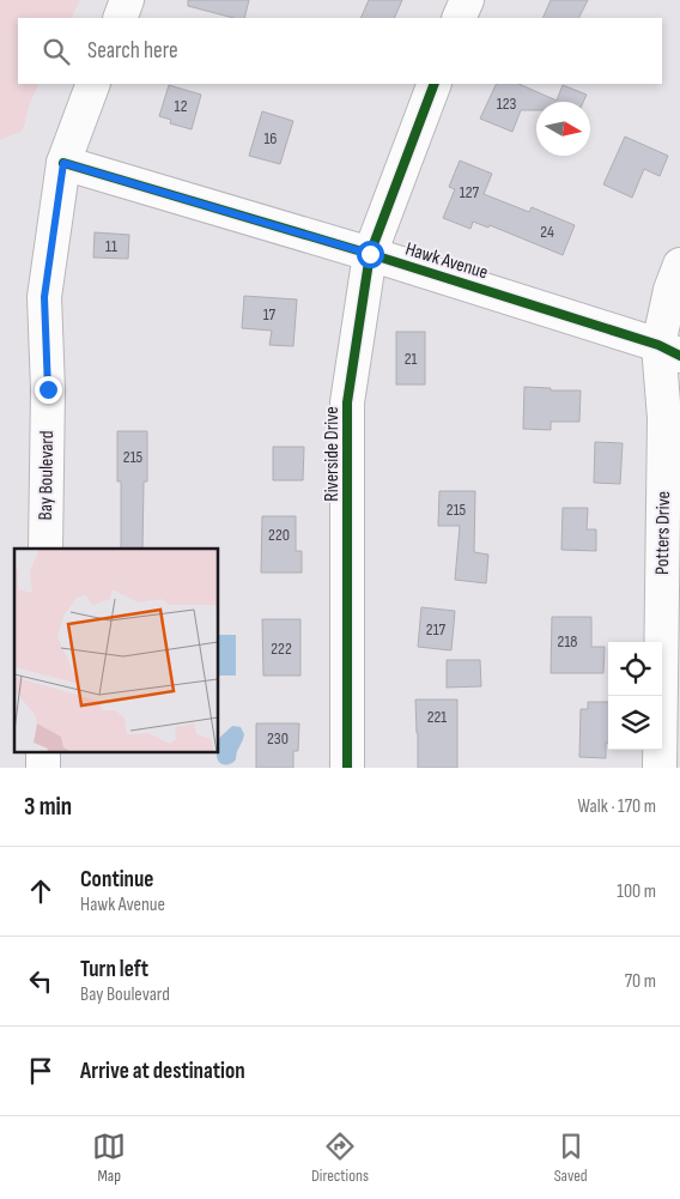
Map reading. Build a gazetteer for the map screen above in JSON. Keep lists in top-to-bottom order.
{
  "streets": {
    "street": [
      "Hawk Avenue",
      "Riverside Drive",
      "Bay Boulevard",
      "Potters Drive"
    ]
  },
  "crossings": [
    ["Hawk Avenue", "Riverside Drive"],
    ["Hawk Avenue", "Bay Boulevard"],
    ["Hawk Avenue", "Potters Drive"]
  ],
  "house_numbers": [
    "123",
    "12",
    "16",
    "127",
    "24",
    "11",
    "17",
    "21",
    "215",
    "215",
    "220",
    "217",
    "218",
    "222",
    "221",
    "230"
  ],
  "north": "right",
  "page": {
    "search": "Search here",
    "heading": ["3 min", "Walk · 170 m"],
    "list": [
      ["Continue", "Hawk Avenue", "100 m"],
      ["Turn left", "Bay Boulevard", "70 m"],
      "Arrive at destination"
    ],
    "nav": ["Map", "Directions", "Saved"]
  }
}
